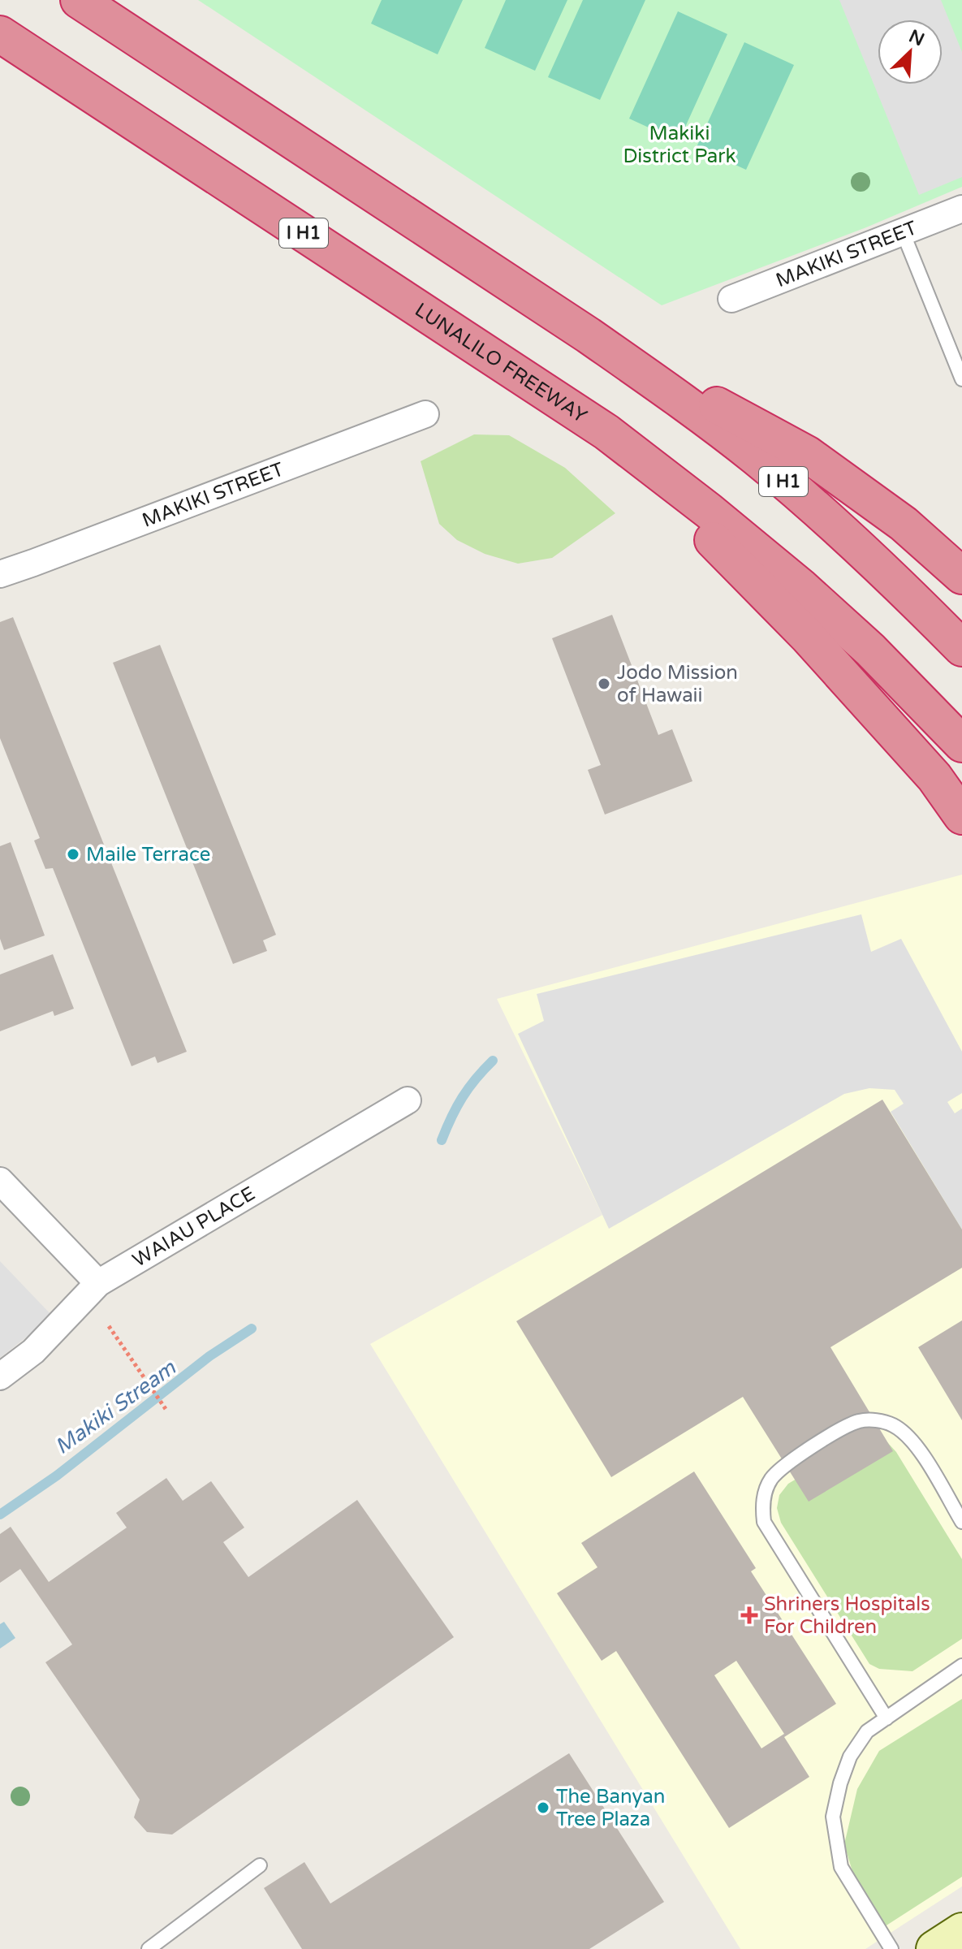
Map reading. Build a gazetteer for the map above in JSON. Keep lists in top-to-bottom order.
{
  "streets": {
    "highway": ["I H1", "LUNALILO FREEWAY"],
    "street": ["MAKIKI STREET", "WAIAU PLACE"]
  },
  "water": ["Makiki Stream"],
  "parks": ["Makiki District Park"],
  "places": {
    "other": ["Jodo Mission of Hawaii", "Maile Terrace", "The Banyan Tree Plaza"],
    "health": ["Shriners Hospitals For Children"]
  },
  "north": "top right"
}
